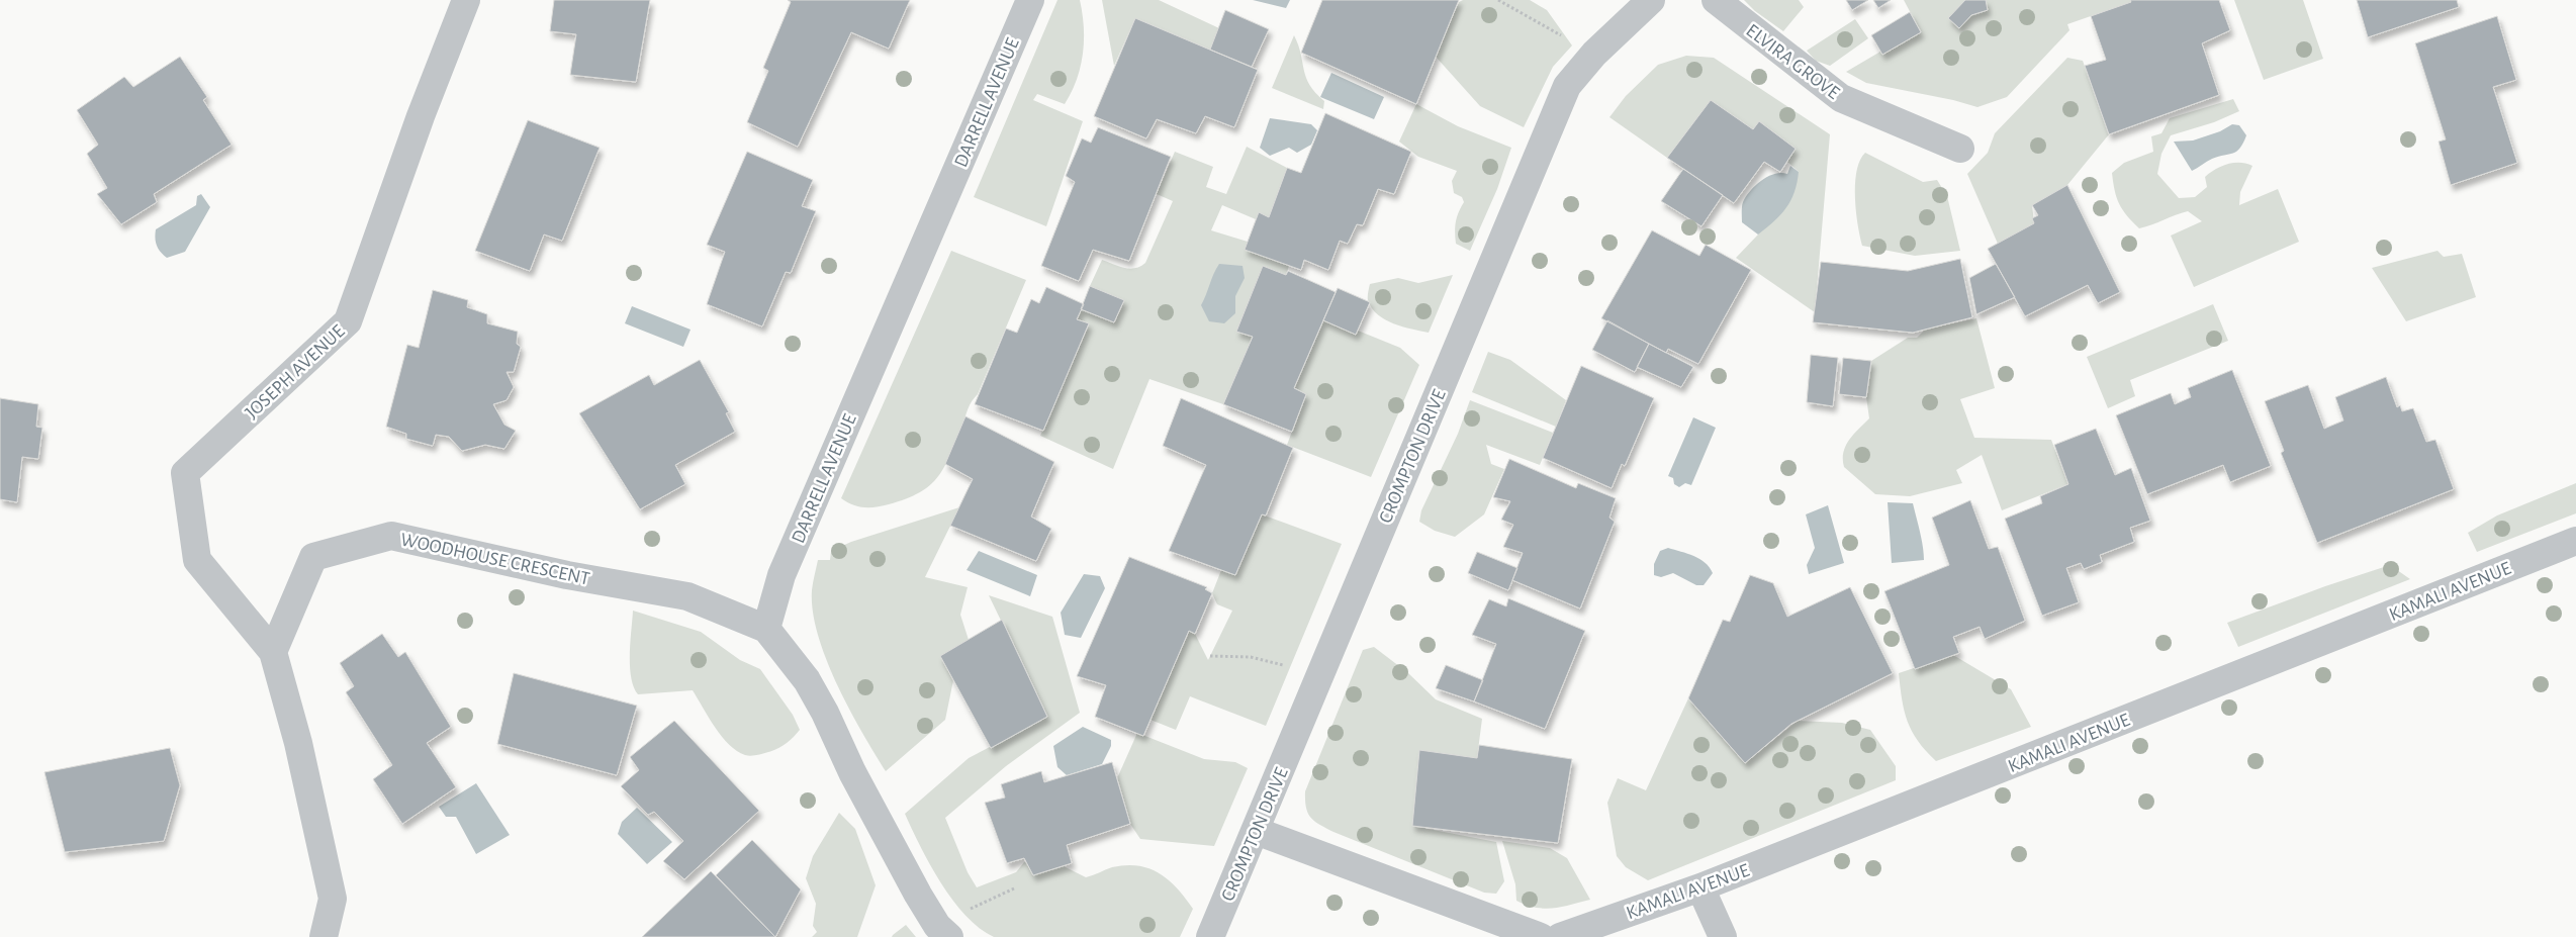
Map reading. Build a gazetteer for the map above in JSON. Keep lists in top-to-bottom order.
{
  "streets": {
    "street": [
      "ELVIRA GROVE",
      "DARRELL AVENUE",
      "JOSEPH AVENUE",
      "CROMPTON DRIVE",
      "WOODHOUSE CRESCENT",
      "KAMALI AVENUE"
    ]
  },
  "crossings": [
    ["DARRELL AVENUE", "WOODHOUSE CRESCENT"],
    ["JOSEPH AVENUE", "WOODHOUSE CRESCENT"]
  ]
}
